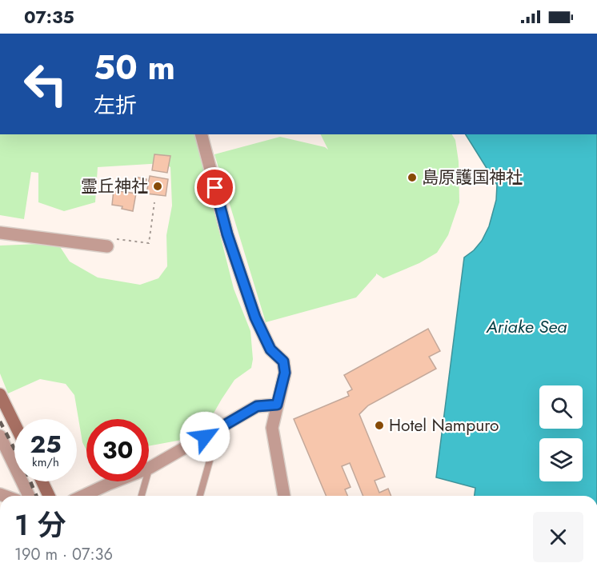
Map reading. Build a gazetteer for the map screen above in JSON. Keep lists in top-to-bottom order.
{
  "water": ["Ariake Sea"],
  "places": ["島原護国神社", "霊丘神社", "Hotel Nampuro"],
  "page": {
    "status": "07:35",
    "turn": ["50 m", "左折"],
    "speed": "25 km/h",
    "limit": "30",
    "heading": ["1 分", "190 m · 07:36"]
  }
}
